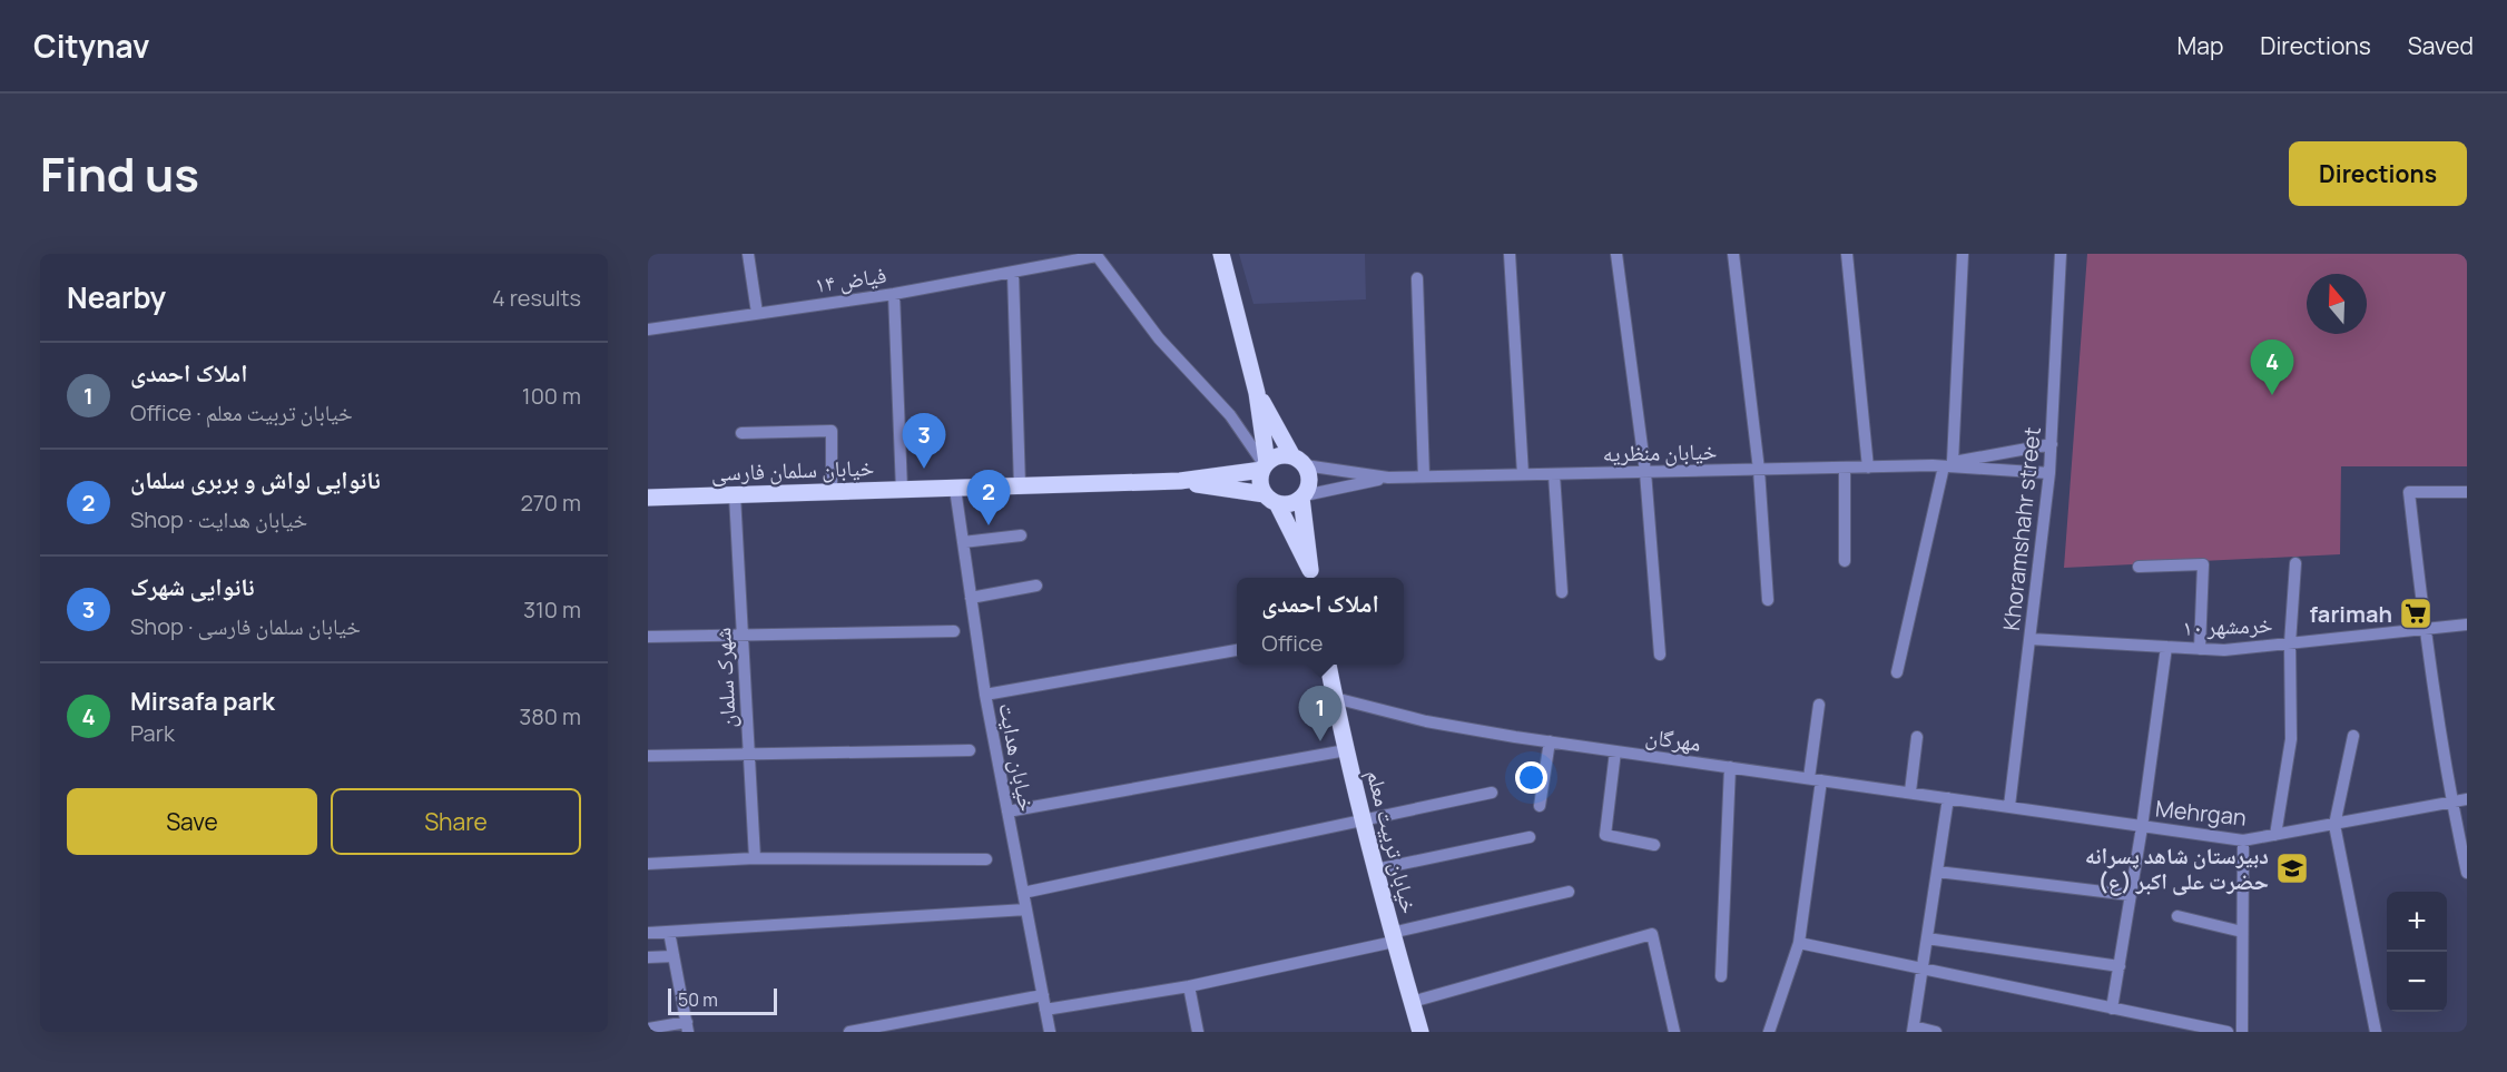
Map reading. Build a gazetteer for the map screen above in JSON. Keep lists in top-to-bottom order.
{
  "streets": {
    "main road": ["خیابان سلمان فارسی", "خیابان تربیت معلم"],
    "street": [
      "فیاض ۱۴",
      "خیابان منظریه",
      "Khoramshahr street",
      "خرمشهر ۱۰",
      "شهرک سلمان",
      "مهرگان",
      "خیابان هدایت",
      "Mehrgan"
    ]
  },
  "crossings": [
    ["خیابان سلمان فارسی", "شهرک سلمان"],
    ["خیابان سلمان فارسی", "خیابان هدایت"],
    ["Khoramshahr street", "خرمشهر ۱۰"],
    ["Khoramshahr street", "مهرگان"],
    ["Khoramshahr street", "Mehrgan"],
    ["مهرگان", "Mehrgan"],
    ["مهرگان", "خیابان تربیت معلم"]
  ],
  "places": {
    "supermarket": ["farimah"],
    "school or university": ["دبیرستان شاهد پسرانه حضرت علی اکبر (ع)"]
  },
  "scale_bar": "50 m",
  "north": "top",
  "page": {
    "header": "Citynav",
    "nav": ["Map", "Directions", "Saved"],
    "title": "Find us",
    "buttons": [
      "Directions",
      ["Save", "Share"]
    ],
    "heading": ["Nearby", "4 results"],
    "pins": [
      "4",
      "3",
      "2",
      "1"
    ],
    "list": [
      {
        "mark": "1",
        "name": "املاک احمدی",
        "note": "Office · خیابان تربیت معلم",
        "value": "100 m"
      },
      {
        "mark": "2",
        "name": "نانوایی لواش و بربری سلمان",
        "note": "Shop · خیابان هدایت",
        "value": "270 m"
      },
      {
        "mark": "3",
        "name": "نانوایی شهرک",
        "note": "Shop · خیابان سلمان فارسی",
        "value": "310 m"
      },
      {
        "mark": "4",
        "name": "Mirsafa park",
        "note": "Park",
        "value": "380 m"
      }
    ],
    "popup": ["املاک احمدی", "Office"],
    "map_buttons": ["+", "−"],
    "scale": "50 m"
  }
}
